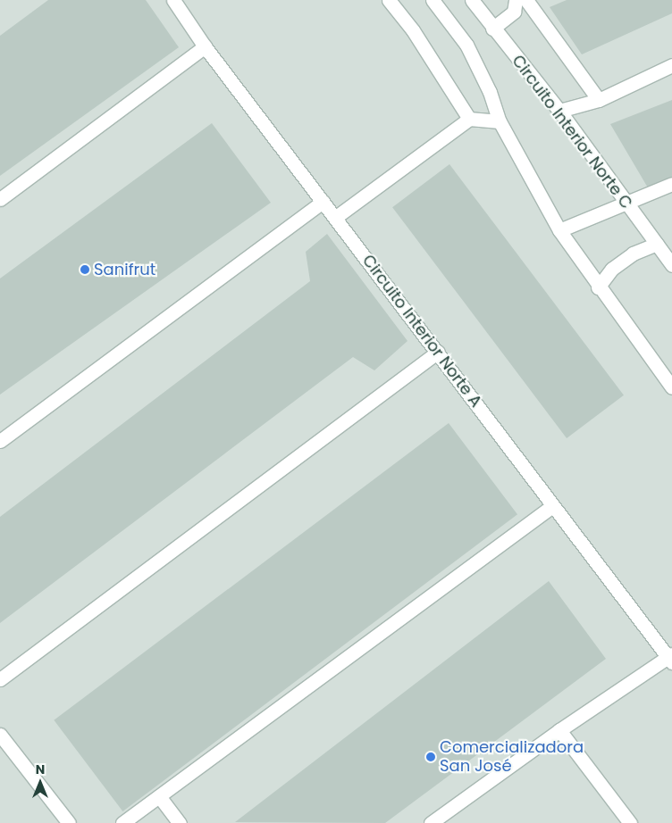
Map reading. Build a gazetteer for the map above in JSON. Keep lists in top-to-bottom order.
{
  "streets": {
    "street": ["Circuito Interior Norte C", "Circuito Interior Norte A"]
  },
  "places": ["Sanifrut", "Comercializadora San José"],
  "north": "top"
}
